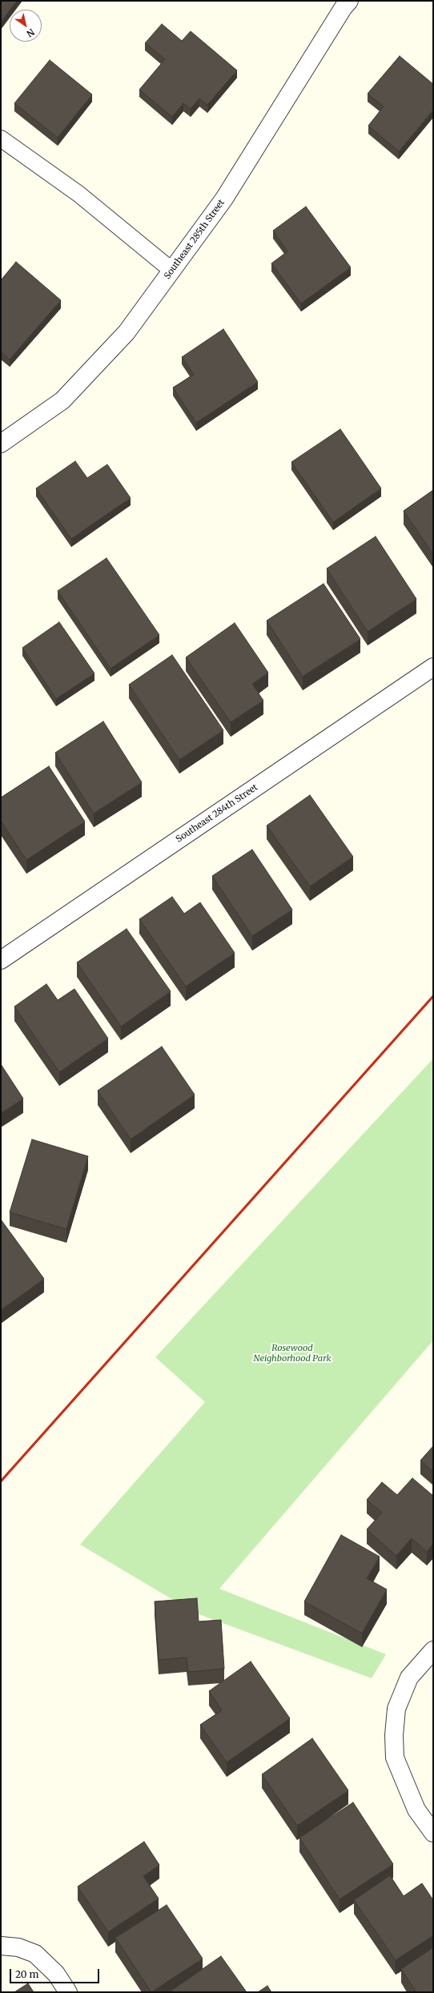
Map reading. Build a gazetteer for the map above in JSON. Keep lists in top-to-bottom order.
{
  "streets": {
    "street": ["Southeast 285th Street", "Southeast 284th Street"]
  },
  "parks": ["Rosewood Neighborhood Park"],
  "scale_bar": "20 m",
  "north": "bottom right"
}
